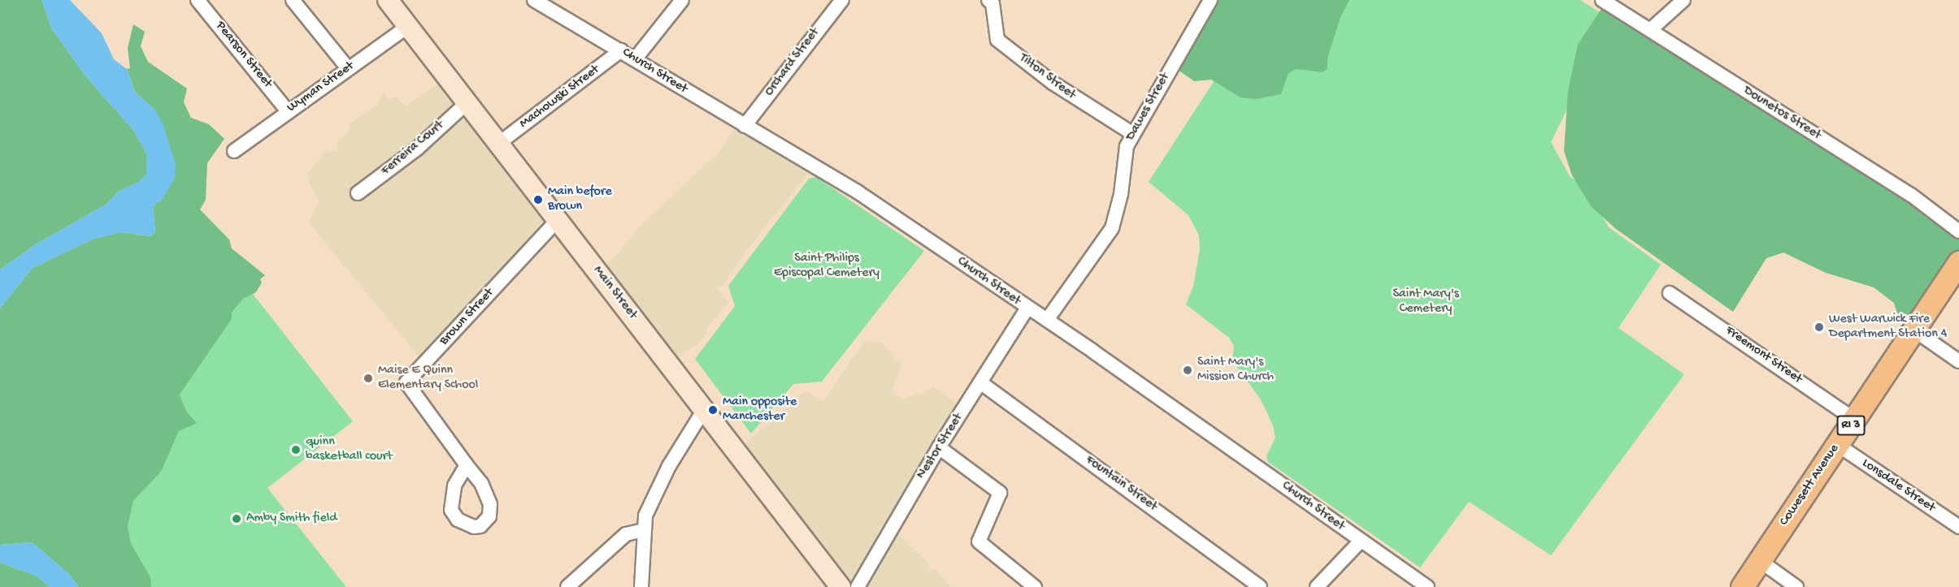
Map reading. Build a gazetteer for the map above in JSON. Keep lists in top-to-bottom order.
{
  "streets": {
    "main road": ["Main Street", "RI 3", "Cowesett Avenue"],
    "street": [
      "Pearson Street",
      "Orchard Street",
      "Church Street",
      "Tilton Street",
      "Wyman Street",
      "Machowski Street",
      "Dawes Street",
      "Dounetos Street",
      "Ferreira Court",
      "Brown Street",
      "Freemont Street",
      "Nestor Street",
      "Fountain Street",
      "Lonsdale Street"
    ]
  },
  "crossings": [
    ["Pearson Street", "Wyman Street"],
    ["Orchard Street", "Church Street"],
    ["Church Street", "Machowski Street"],
    ["Church Street", "Dawes Street"],
    ["Church Street", "Nestor Street"],
    ["Tilton Street", "Dawes Street"],
    ["Wyman Street", "Main Street"],
    ["Machowski Street", "Main Street"],
    ["Ferreira Court", "Main Street"],
    ["Main Street", "Brown Street"],
    ["Freemont Street", "Cowesett Avenue"],
    ["Nestor Street", "Fountain Street"],
    ["Cowesett Avenue", "Lonsdale Street"]
  ],
  "parks": ["Saint Philips Episcopal Cemetery", "Saint Mary's Cemetery"],
  "places": [
    "Main before Brown",
    "West Warwick Fire Department Station 4",
    "Saint Mary's Mission Church",
    "Maise E Quinn Elementary School",
    "Main opposite Manchester",
    "quinn basketball court",
    "Amby Smith field"
  ]
}
